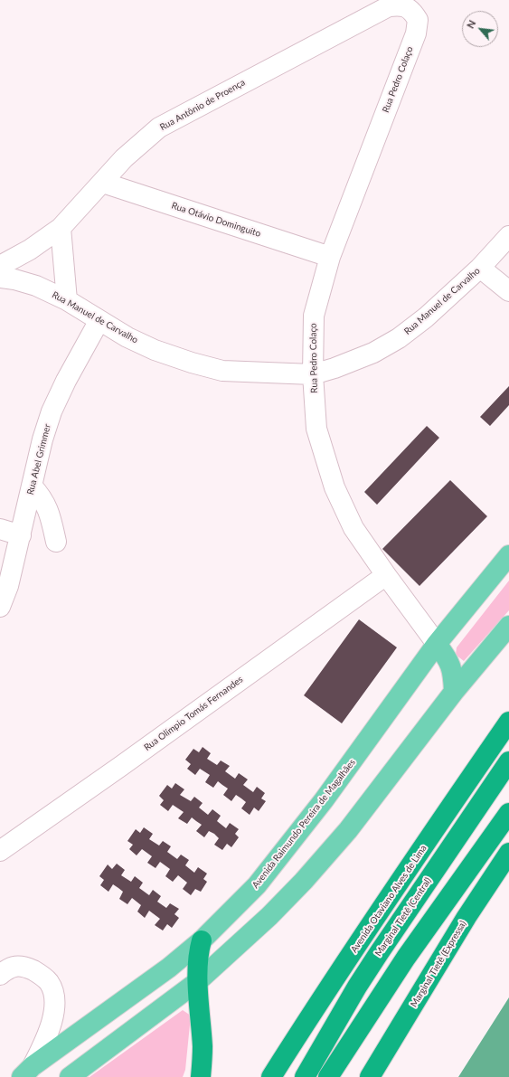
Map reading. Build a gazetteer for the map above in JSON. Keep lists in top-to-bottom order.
{
  "streets": {
    "highway": ["Avenida Otaviano Alves de Lima", "Marginal Tietê (Central)", "Marginal Tietê (Expressa)"],
    "main road": ["Avenida Raimundo Pereira de Magalhães"],
    "street": [
      "Rua Pedro Colaço",
      "Rua Antônio de Proença",
      "Rua Otávio Dominguito",
      "Rua Manuel de Carvalho",
      "Rua Abel Grimmer",
      "Rua Olímpio Tomás Fernandes"
    ]
  },
  "crossings": [
    ["Rua Pedro Colaço", "Rua Antônio de Proença"],
    ["Rua Pedro Colaço", "Rua Otávio Dominguito"],
    ["Rua Pedro Colaço", "Rua Manuel de Carvalho"],
    ["Rua Pedro Colaço", "Rua Olímpio Tomás Fernandes"],
    ["Rua Pedro Colaço", "Avenida Raimundo Pereira de Magalhães"],
    ["Rua Antônio de Proença", "Rua Otávio Dominguito"],
    ["Rua Manuel de Carvalho", "Rua Abel Grimmer"]
  ],
  "north": "top left"
}
